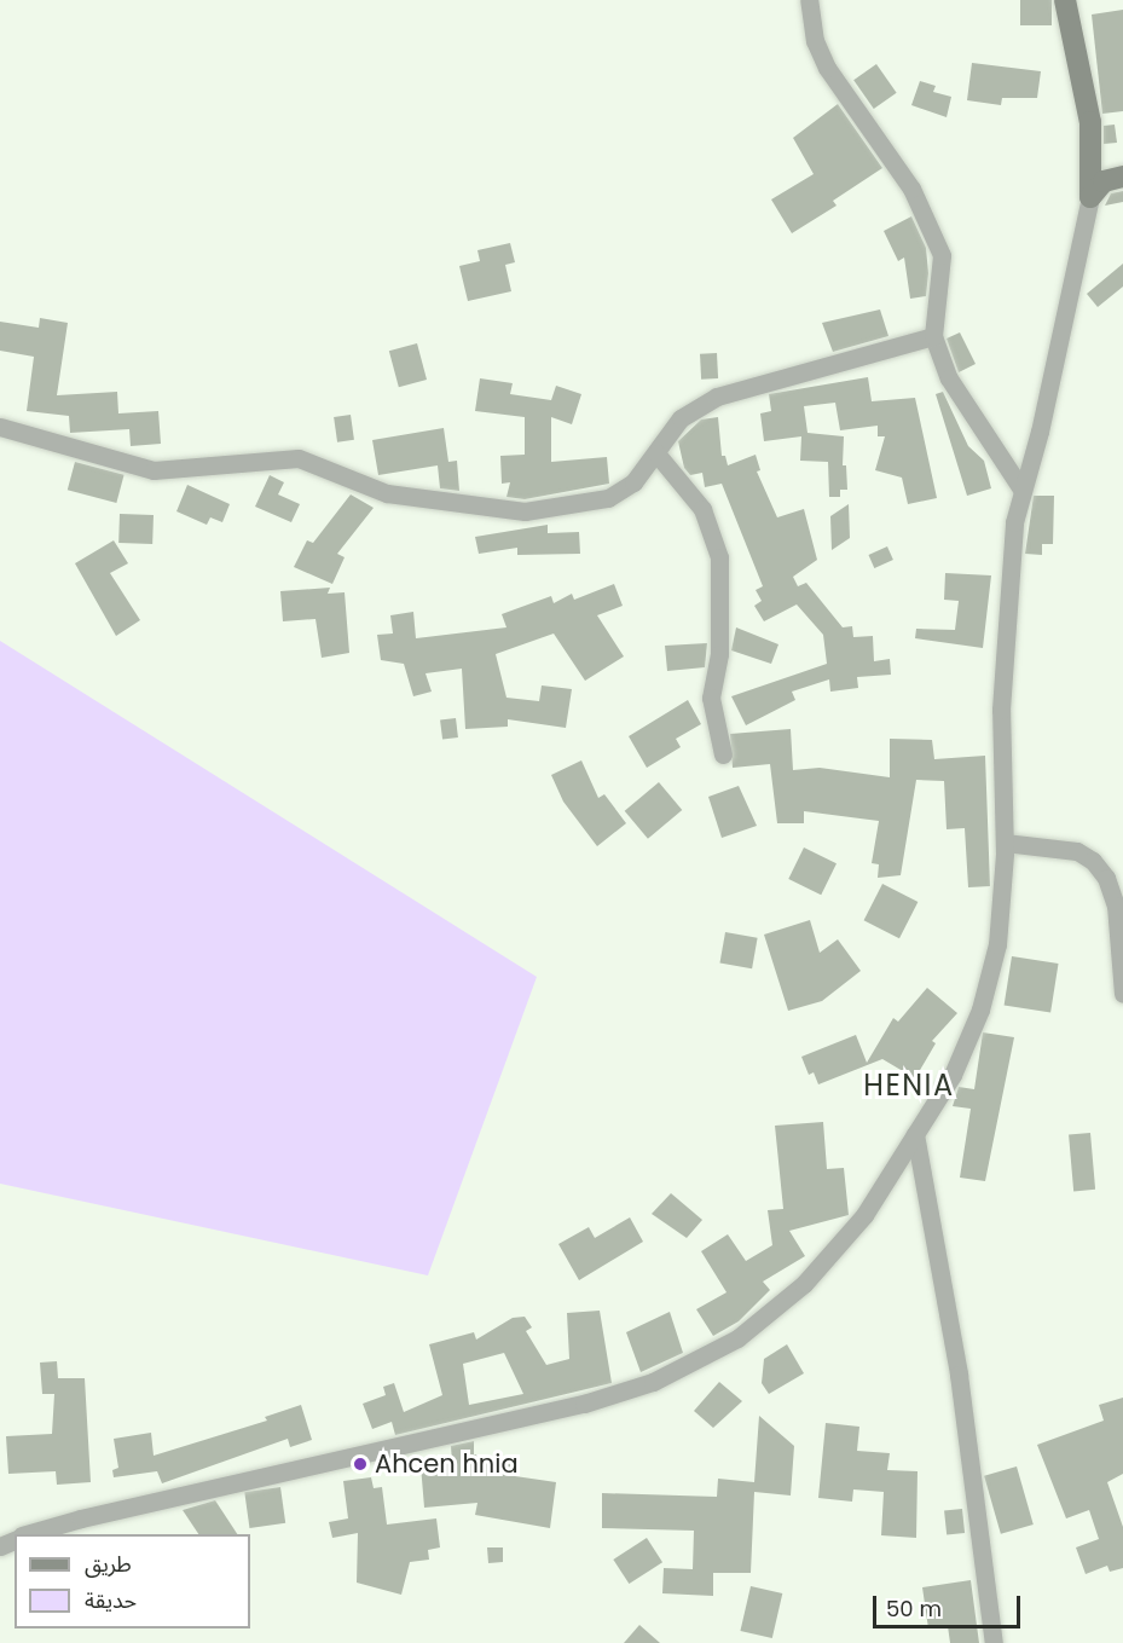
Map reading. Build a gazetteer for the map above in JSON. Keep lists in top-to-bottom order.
{
  "districts": ["HENIA"],
  "places": ["Ahcen hnia"],
  "legend": ["طريق", "حديقة"],
  "scale_bar": "50 m"
}
